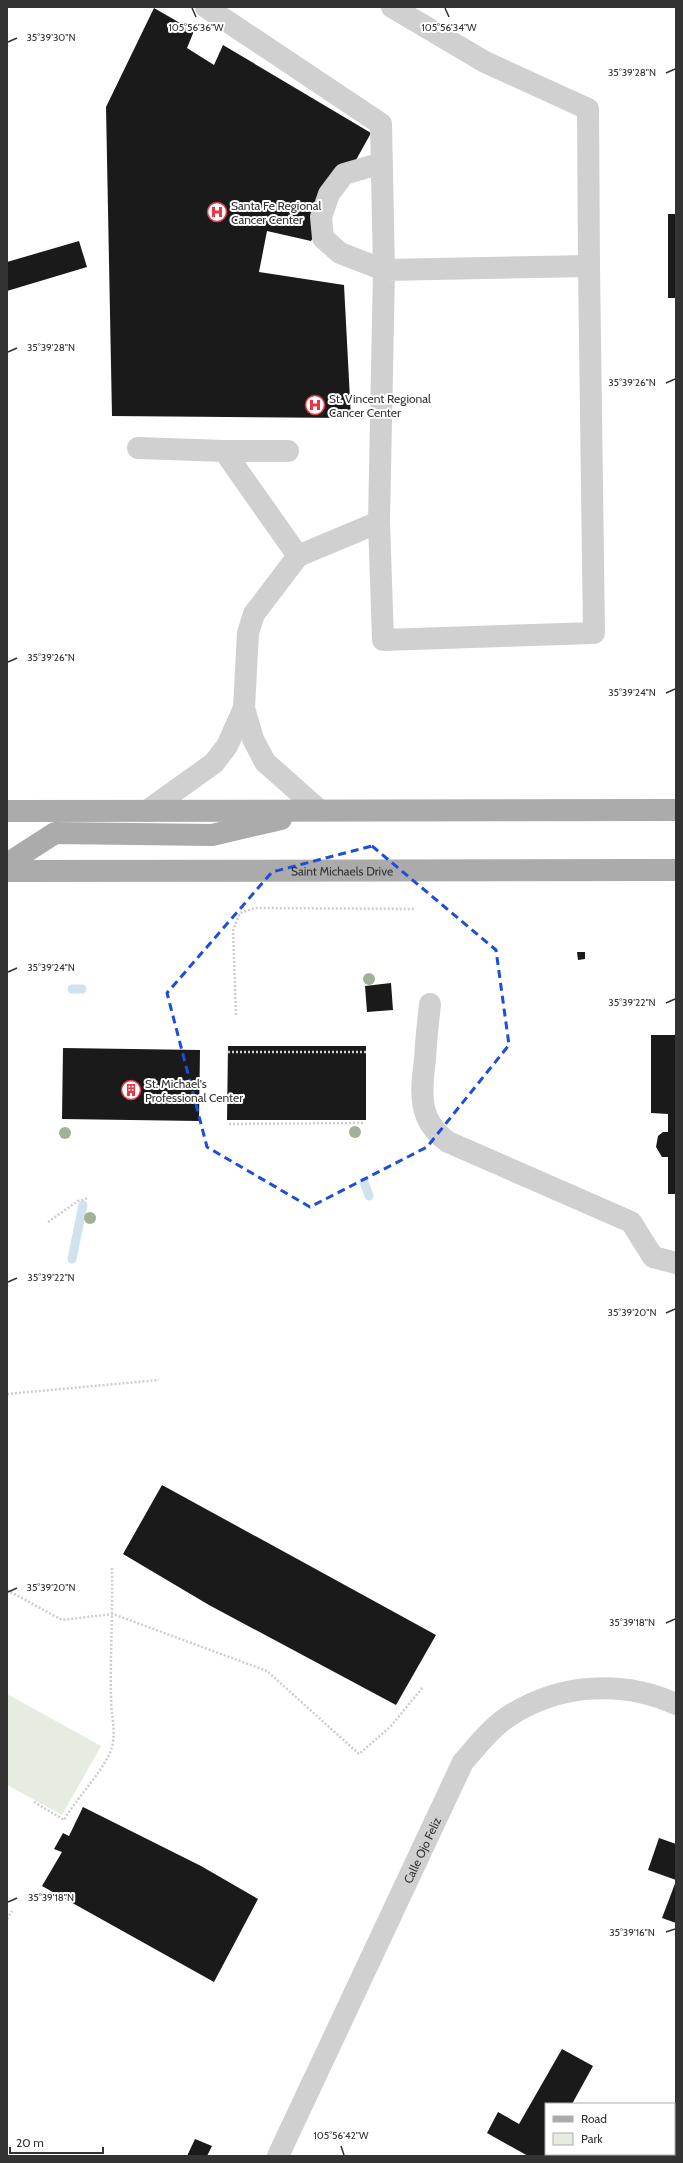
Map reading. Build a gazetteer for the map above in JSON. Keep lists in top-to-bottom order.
{
  "streets": {
    "main road": ["Saint Michaels Drive"],
    "street": ["Calle Ojo Feliz"]
  },
  "places": {
    "hospital": ["Santa Fe Regional Cancer Center", "St. Vincent Regional Cancer Center"],
    "building": ["St. Michael's Professional Center"]
  },
  "legend": ["Road", "Park"],
  "scale_bar": "20 m",
  "coordinates": [
    "105°56'36\"W",
    "105°56'34\"W",
    "35°39'30\"N",
    "35°39'28\"N",
    "35°39'26\"N",
    "35°39'24\"N",
    "35°39'22\"N",
    "35°39'20\"N",
    "35°39'18\"N",
    "35°39'16\"N",
    "105°56'42\"W"
  ]
}
